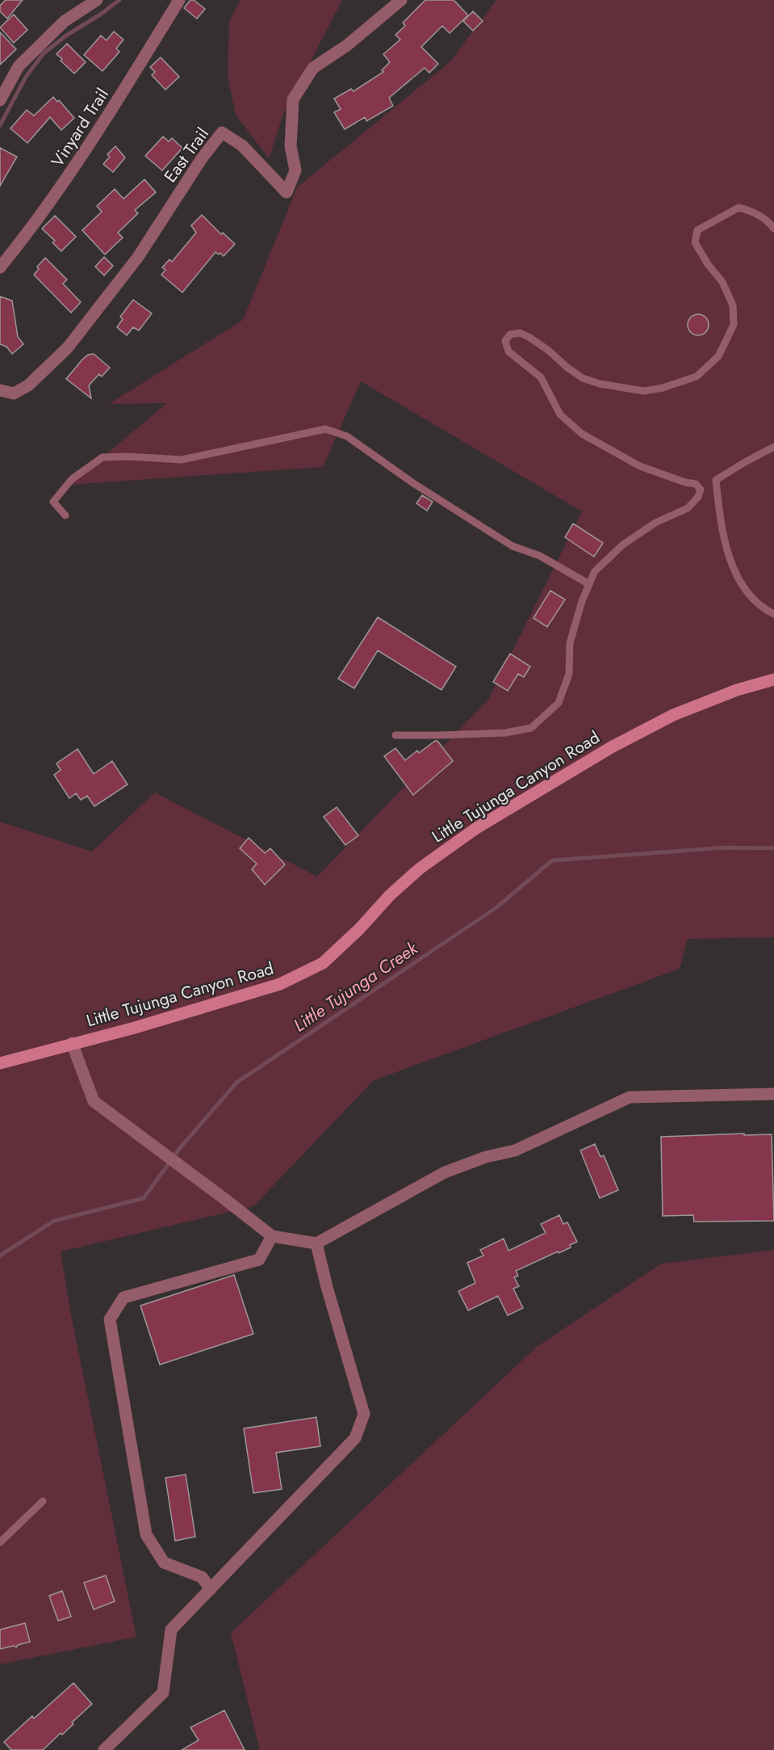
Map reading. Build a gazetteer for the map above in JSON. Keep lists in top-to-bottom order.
{
  "streets": {
    "main road": ["Little Tujunga Canyon Road"],
    "street": ["Vinyard Trail", "East Trail"]
  },
  "water": ["Little Tujunga Creek"]
}
